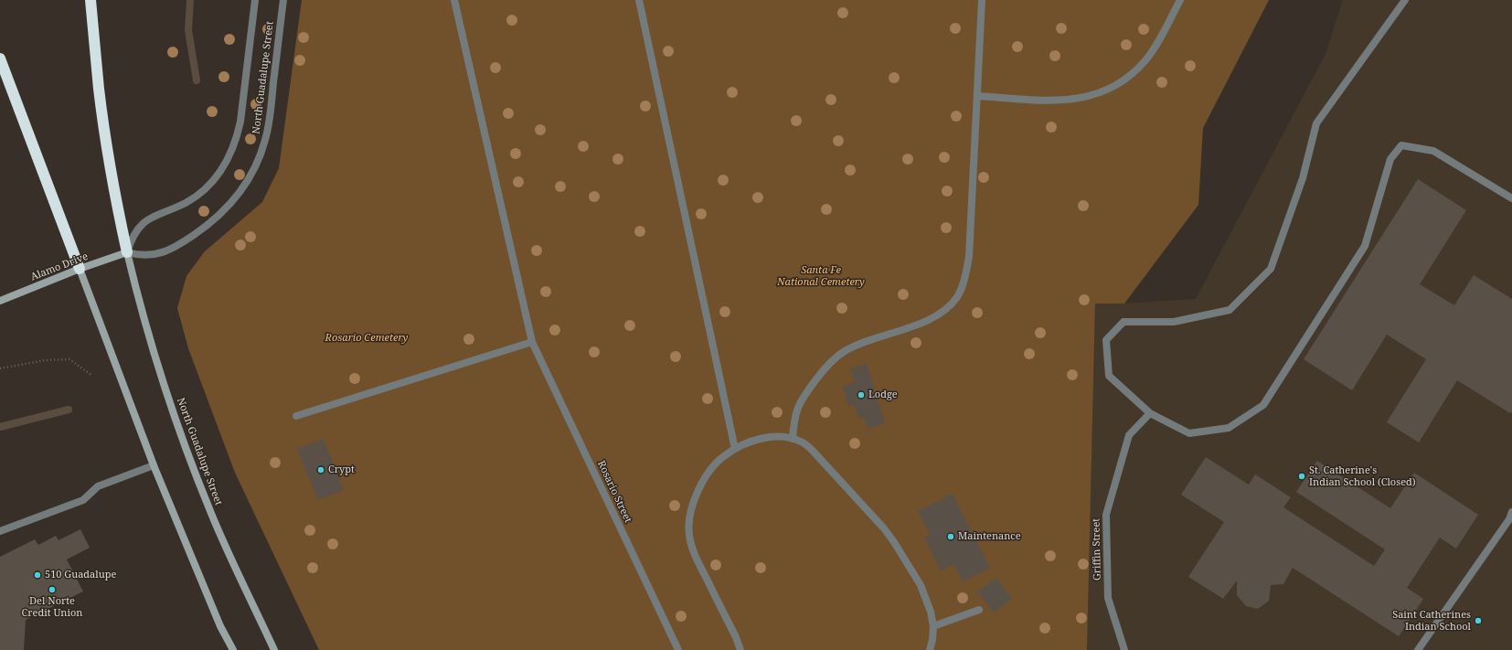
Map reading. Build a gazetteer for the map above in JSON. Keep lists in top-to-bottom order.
{
  "streets": {
    "main road": ["North Guadalupe Street", "Alamo Drive"],
    "lane": ["Rosario Street", "Griffin Street"]
  },
  "crossings": [
    ["North Guadalupe Street", "Alamo Drive"]
  ],
  "parks": ["Santa Fe National Cemetery", "Rosario Cemetery"],
  "places": [
    "Lodge",
    "Crypt",
    "St. Catherine's Indian School (Closed)",
    "Maintenance",
    "510 Guadalupe",
    "Del Norte Credit Union",
    "Saint Catherines Indian School"
  ]
}
